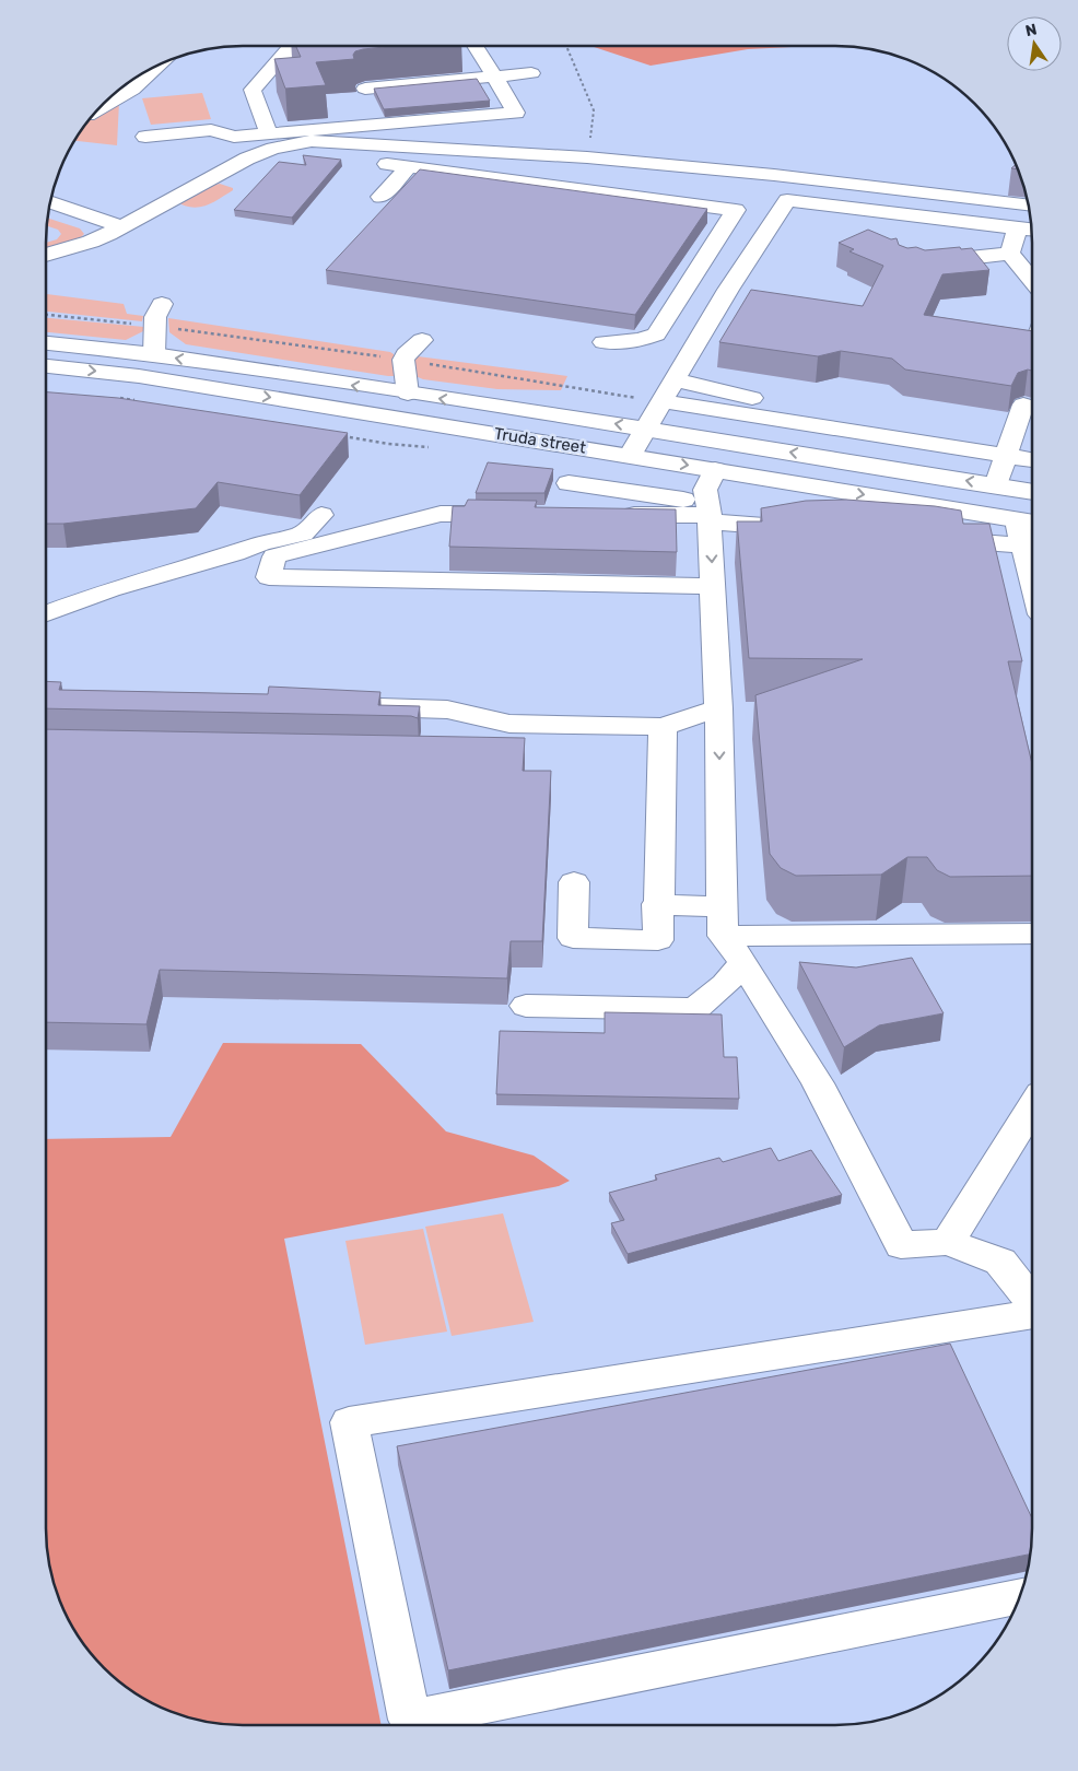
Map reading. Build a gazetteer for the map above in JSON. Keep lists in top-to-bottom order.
{
  "streets": {
    "main road": ["Truda street"]
  },
  "north": "top"
}
